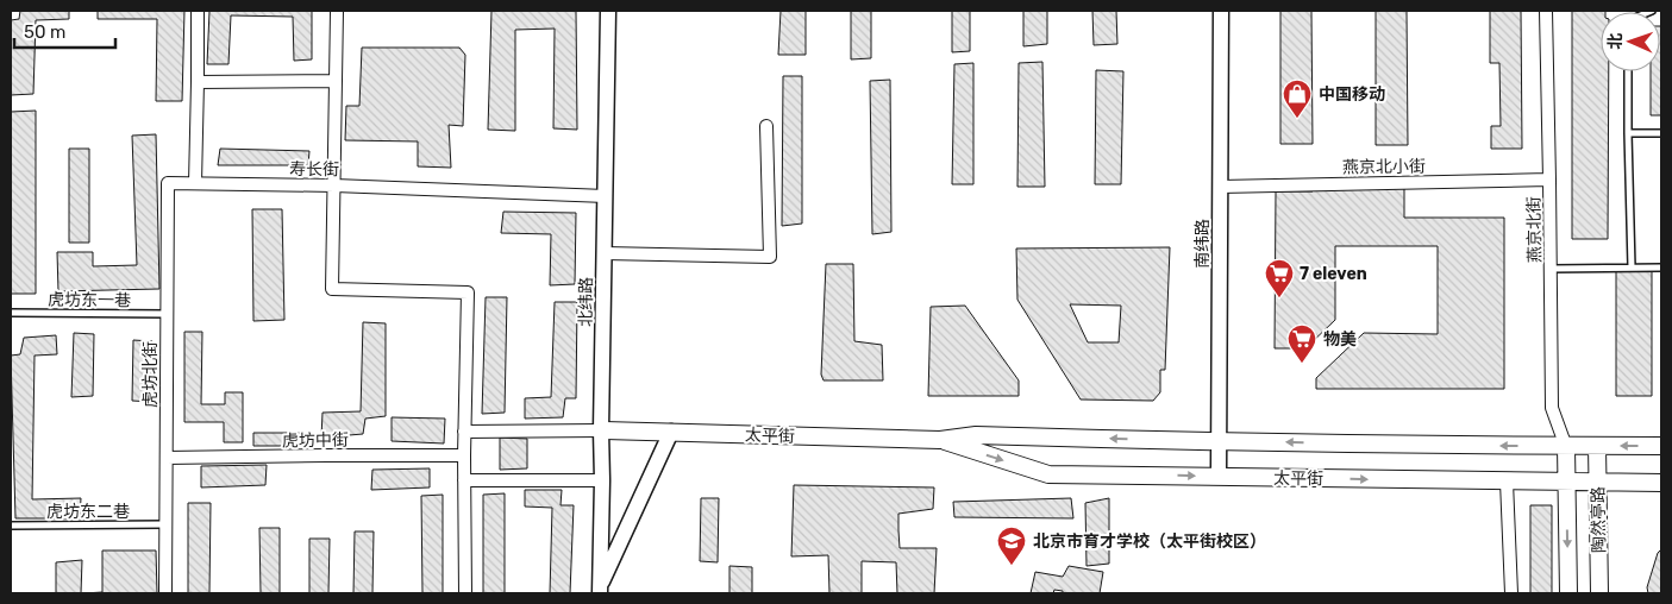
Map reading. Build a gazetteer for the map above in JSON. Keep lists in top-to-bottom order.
{
  "streets": {
    "main road": ["太平街", "陶然亭路"],
    "street": [
      "燕京北小街",
      "寿长街",
      "燕京北街",
      "南纬路",
      "北纬路",
      "虎坊北街",
      "虎坊中街"
    ],
    "lane": ["虎坊东一巷", "虎坊东二巷"]
  },
  "crossings": [
    ["燕京北小街", "燕京北街"],
    ["燕京北小街", "南纬路"],
    ["寿长街", "北纬路"],
    ["寿长街", "虎坊北街"],
    ["燕京北街", "太平街"],
    ["燕京北街", "陶然亭路"],
    ["南纬路", "太平街"],
    ["虎坊东一巷", "虎坊北街"],
    ["北纬路", "太平街"],
    ["虎坊北街", "虎坊中街"],
    ["虎坊北街", "虎坊东二巷"],
    ["太平街", "陶然亭路"]
  ],
  "places": {
    "shop": ["中国移动"],
    "supermarket": ["7 eleven", "物美"],
    "school or university": ["北京市育才学校（太平街校区）"]
  },
  "scale_bar": "50 m",
  "north": "left"
}
